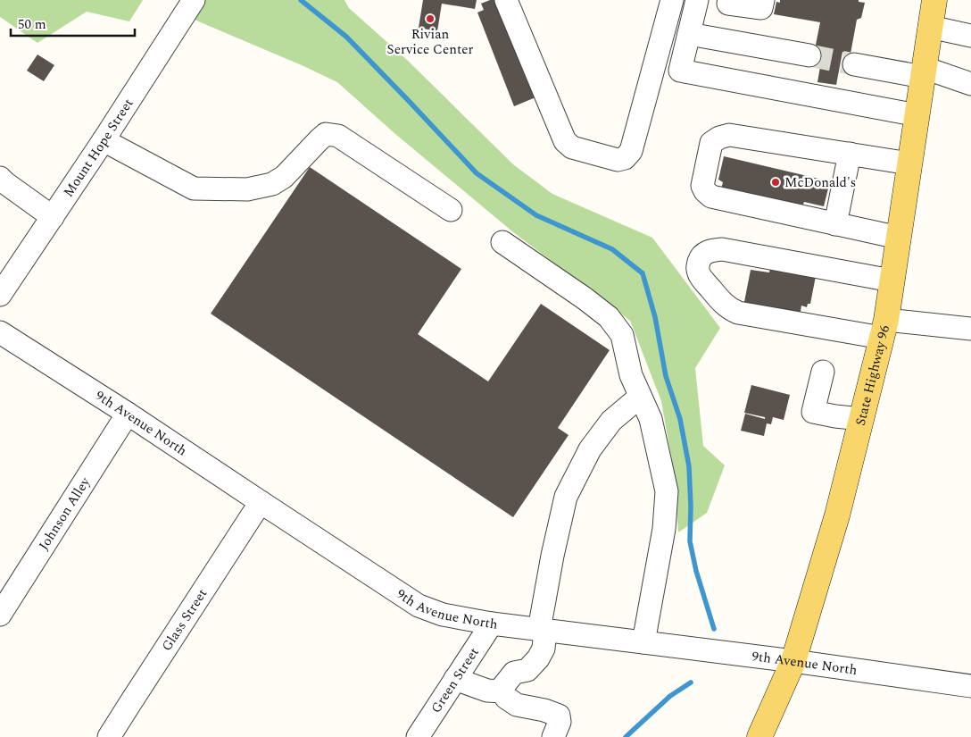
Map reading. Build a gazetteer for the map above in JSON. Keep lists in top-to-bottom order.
{
  "streets": {
    "main road": ["State Highway 96"],
    "street": [
      "Mount Hope Street",
      "9th Avenue North",
      "Johnson Alley",
      "Glass Street",
      "Green Street"
    ]
  },
  "crossings": [
    ["State Highway 96", "9th Avenue North"],
    ["9th Avenue North", "Johnson Alley"],
    ["9th Avenue North", "Glass Street"],
    ["9th Avenue North", "Green Street"]
  ],
  "places": ["Rivian Service Center", "McDonald's"],
  "scale_bar": "50 m"
}
